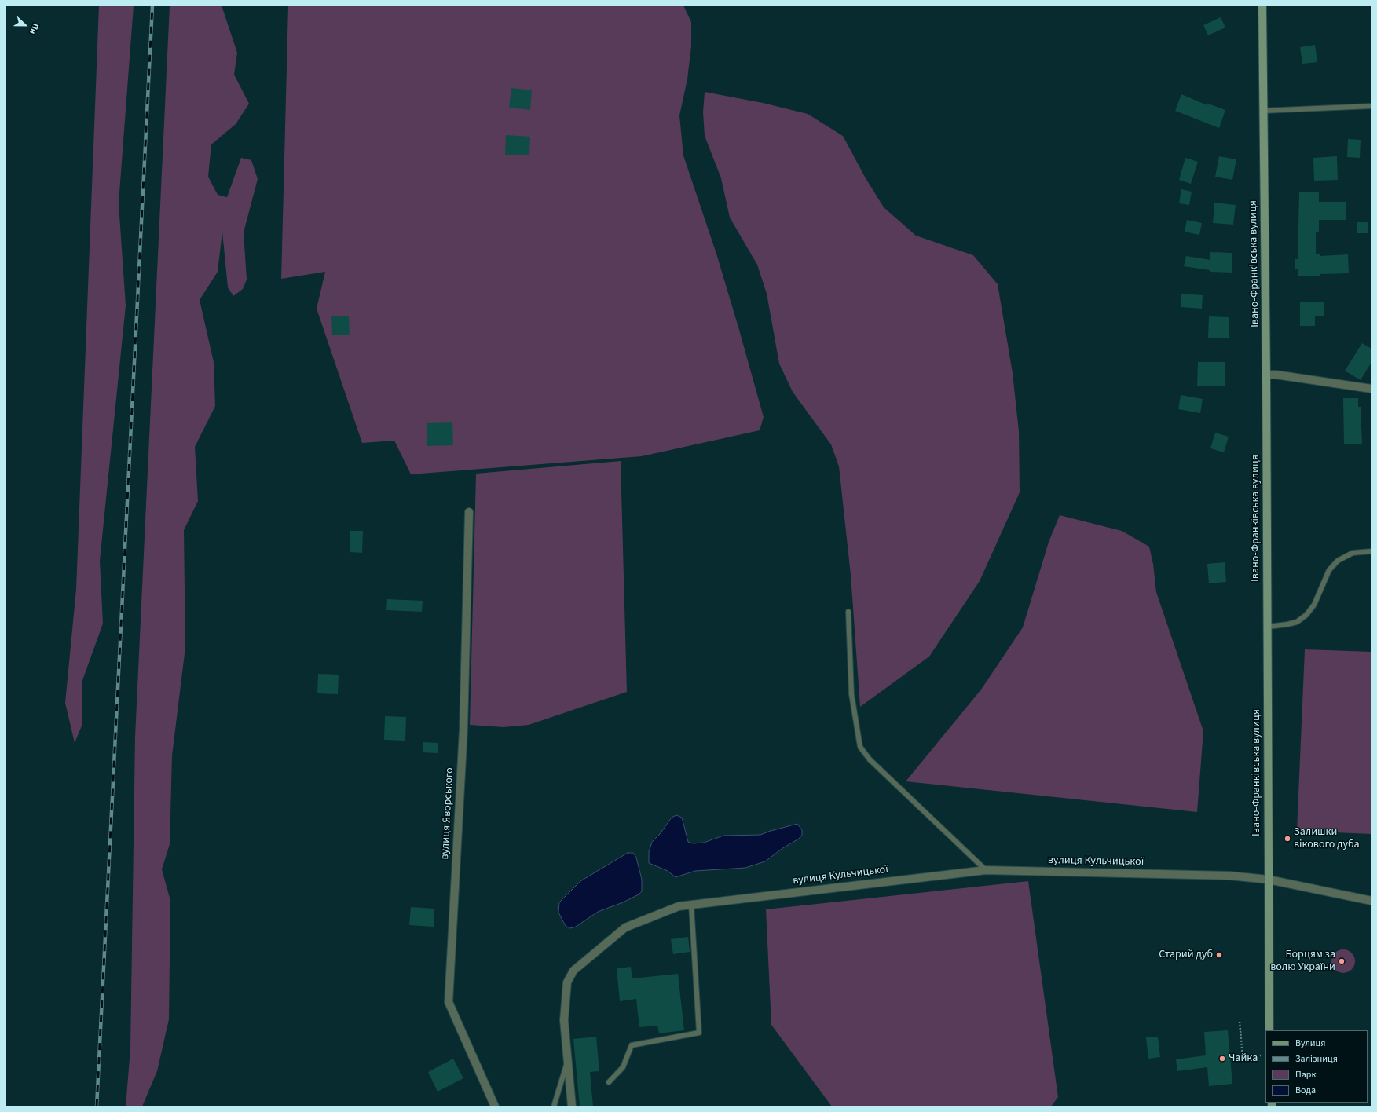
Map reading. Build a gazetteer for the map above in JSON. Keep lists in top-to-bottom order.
{
  "streets": {
    "main road": ["Івано-Франківська вулиця"],
    "street": ["вулиця Яворського", "вулиця Кульчицької"]
  },
  "crossings": [
    ["Івано-Франківська вулиця", "вулиця Кульчицької"]
  ],
  "places": [
    "Залишки вікового дуба",
    "Старий дуб",
    "Борцям за волю України",
    "Чайка"
  ],
  "legend": [
    "Вулиця",
    "Залізниця",
    "Парк",
    "Вода"
  ],
  "north": "right"
}
